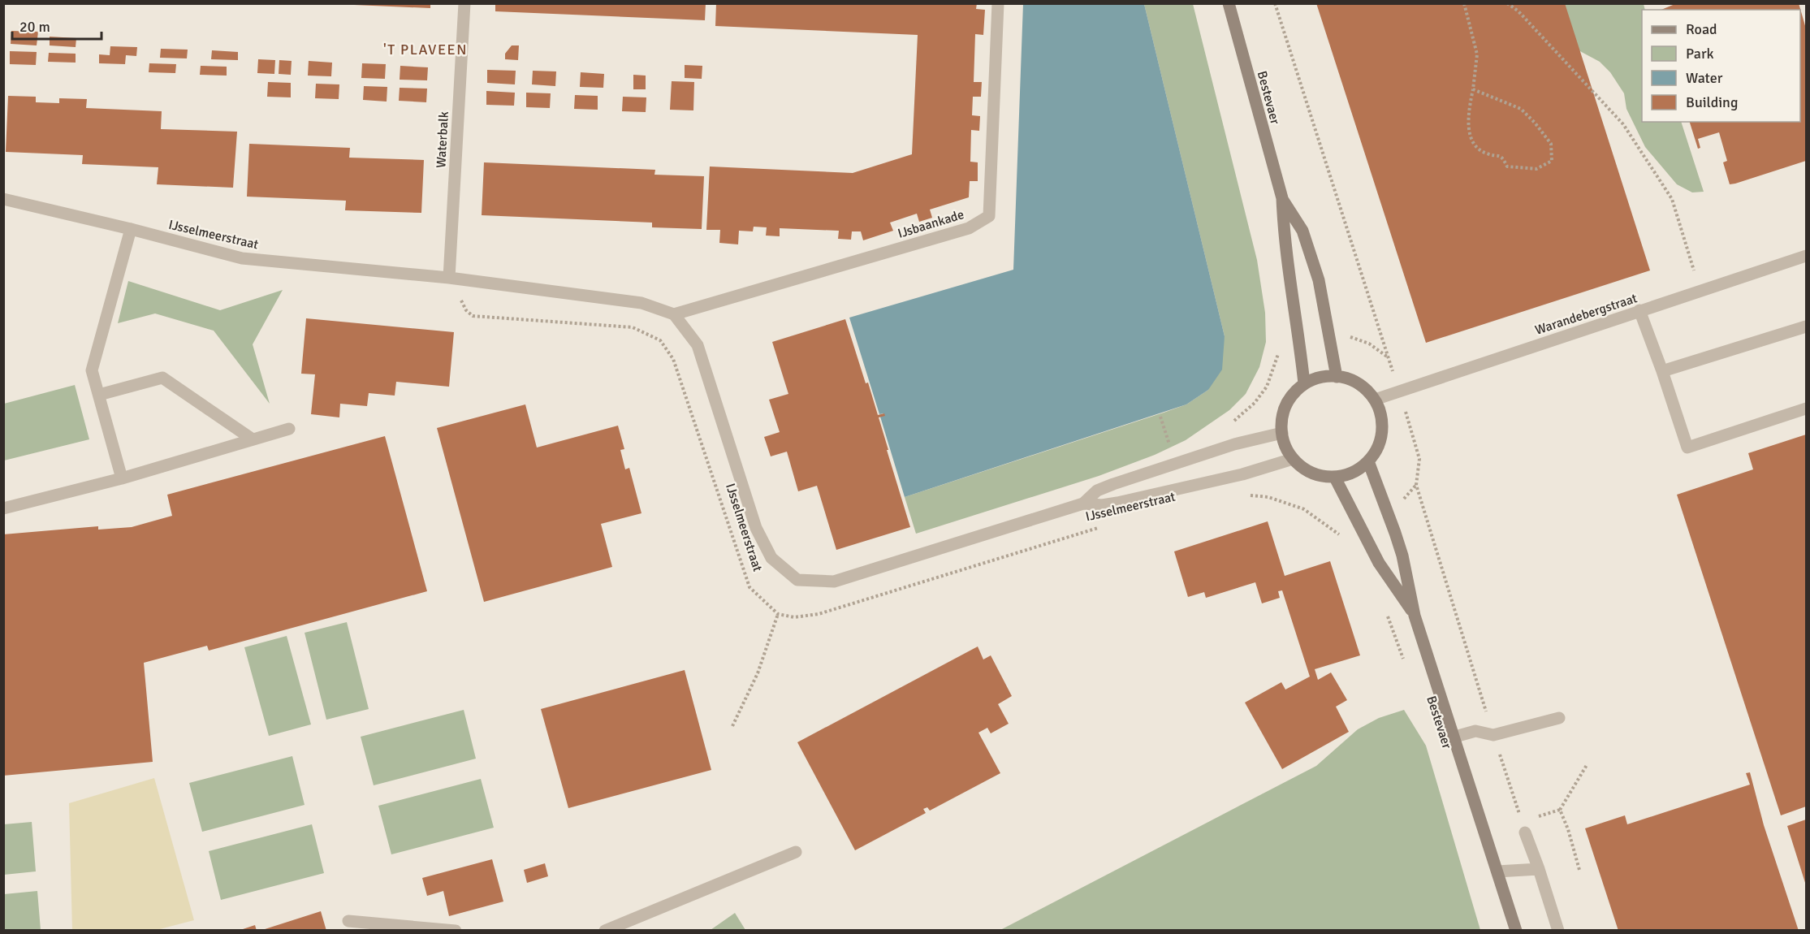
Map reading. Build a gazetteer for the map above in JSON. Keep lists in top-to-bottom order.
{
  "streets": {
    "street": [
      "Bestevaer",
      "Waterbalk",
      "IJsbaankade",
      "IJsselmeerstraat",
      "Warandebergstraat"
    ]
  },
  "crossings": [
    ["Bestevaer", "IJsselmeerstraat"],
    ["Bestevaer", "Warandebergstraat"],
    ["Waterbalk", "IJsselmeerstraat"],
    ["IJsbaankade", "IJsselmeerstraat"],
    ["IJsselmeerstraat", "Warandebergstraat"]
  ],
  "districts": ["'T PLAVEEN"],
  "legend": [
    "Road",
    "Park",
    "Water",
    "Building"
  ],
  "scale_bar": "20 m"
}
